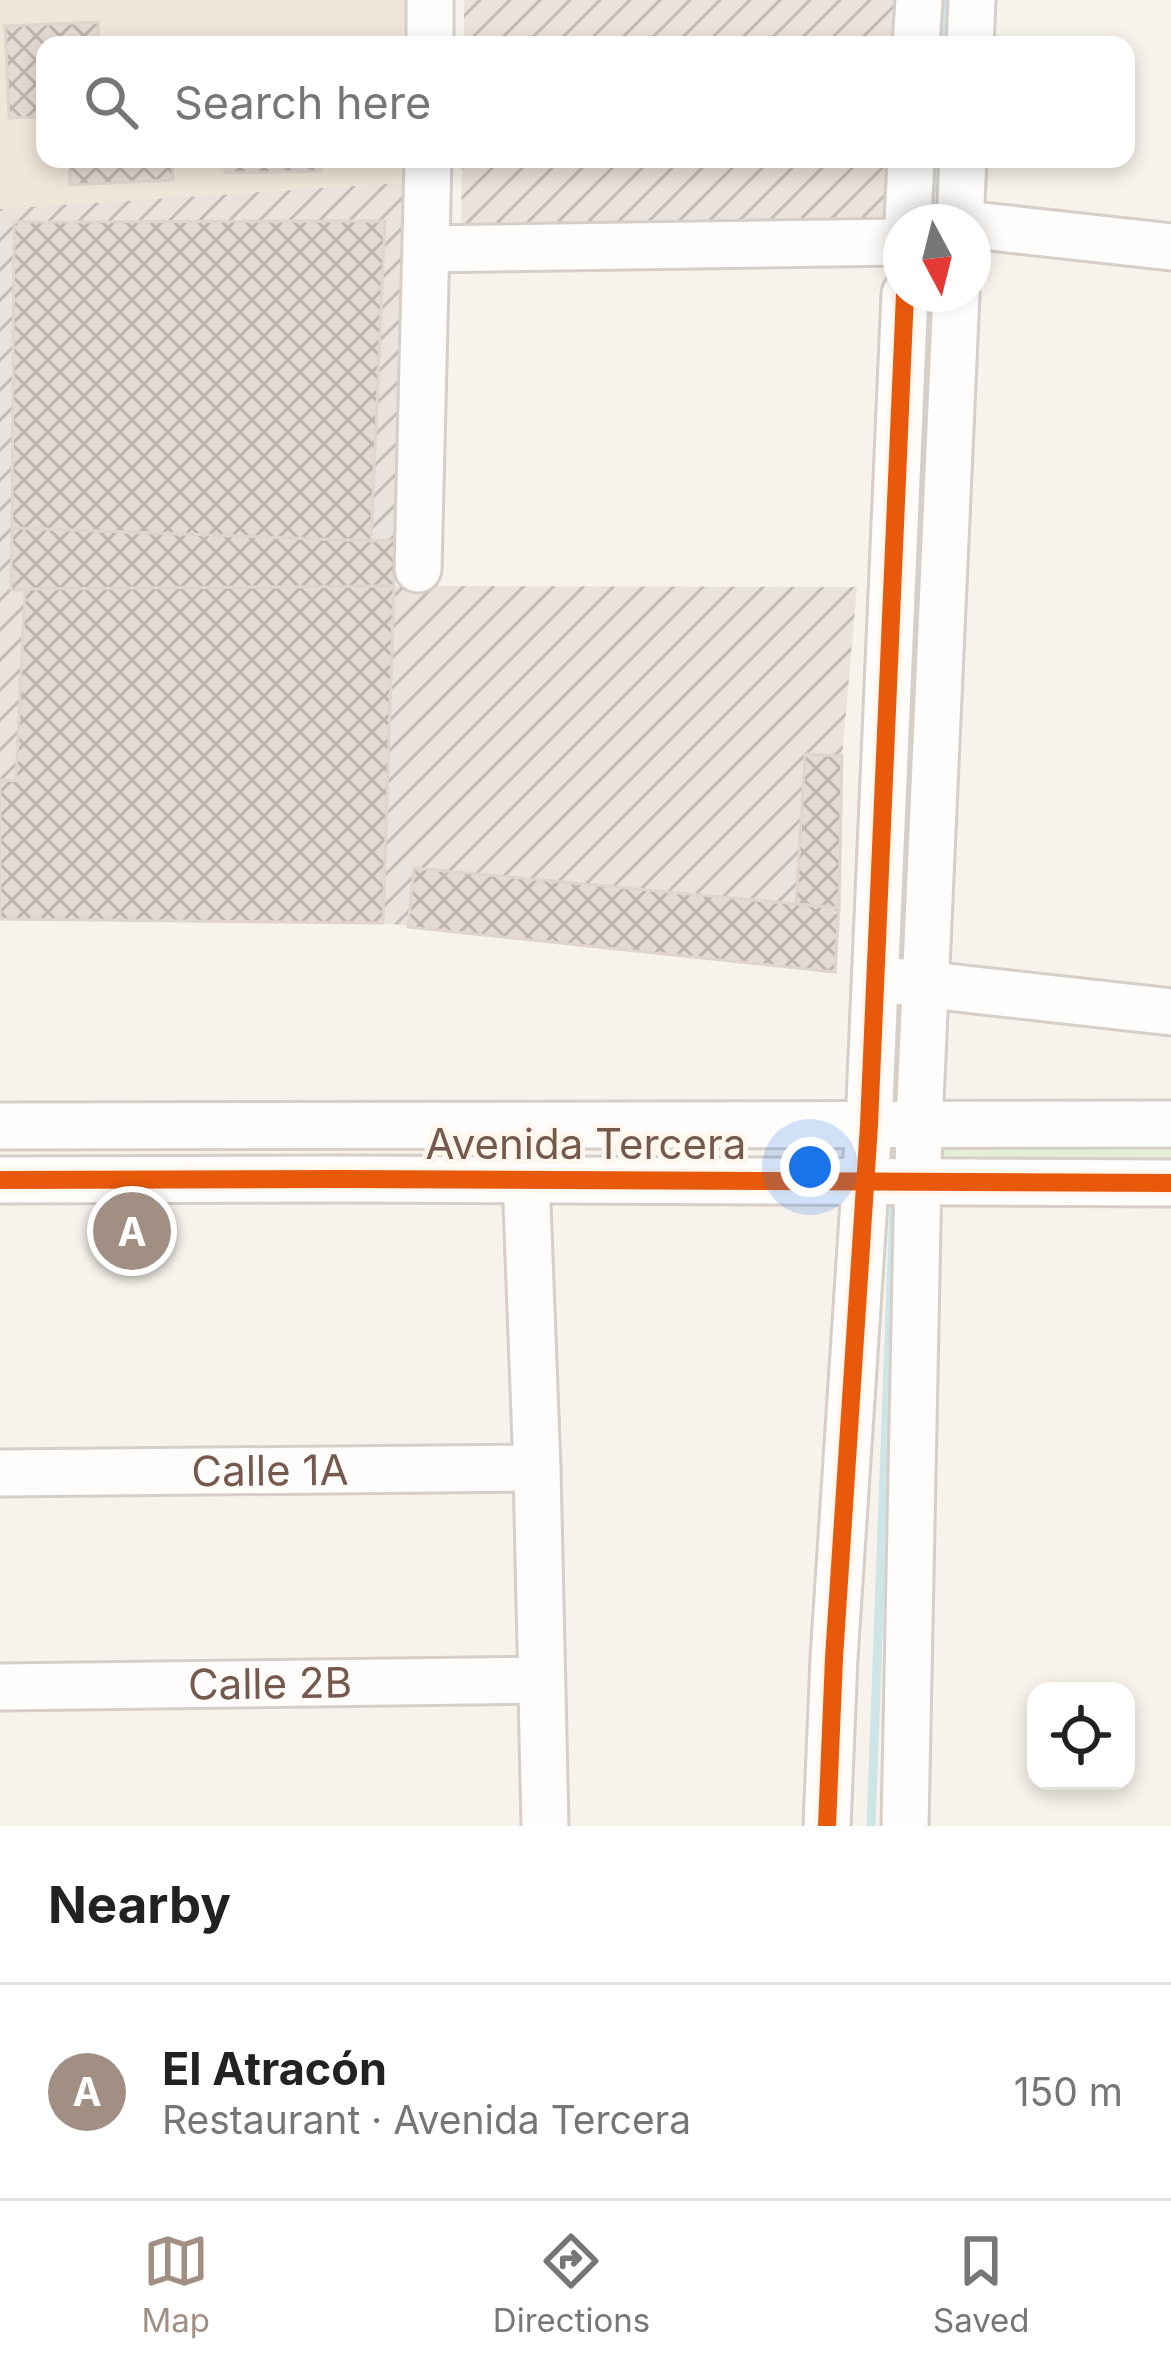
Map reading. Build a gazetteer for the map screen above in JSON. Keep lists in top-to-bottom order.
{
  "streets": {
    "street": ["Avenida Tercera", "Calle 1A", "Calle 2B"]
  },
  "north": "bottom",
  "page": {
    "search": "Search here",
    "pins": "A",
    "heading": "Nearby",
    "list": [
      {
        "mark": "A",
        "name": "El Atracón",
        "note": "Restaurant · Avenida Tercera",
        "value": "150 m"
      }
    ],
    "nav": ["Map", "Directions", "Saved"]
  }
}
